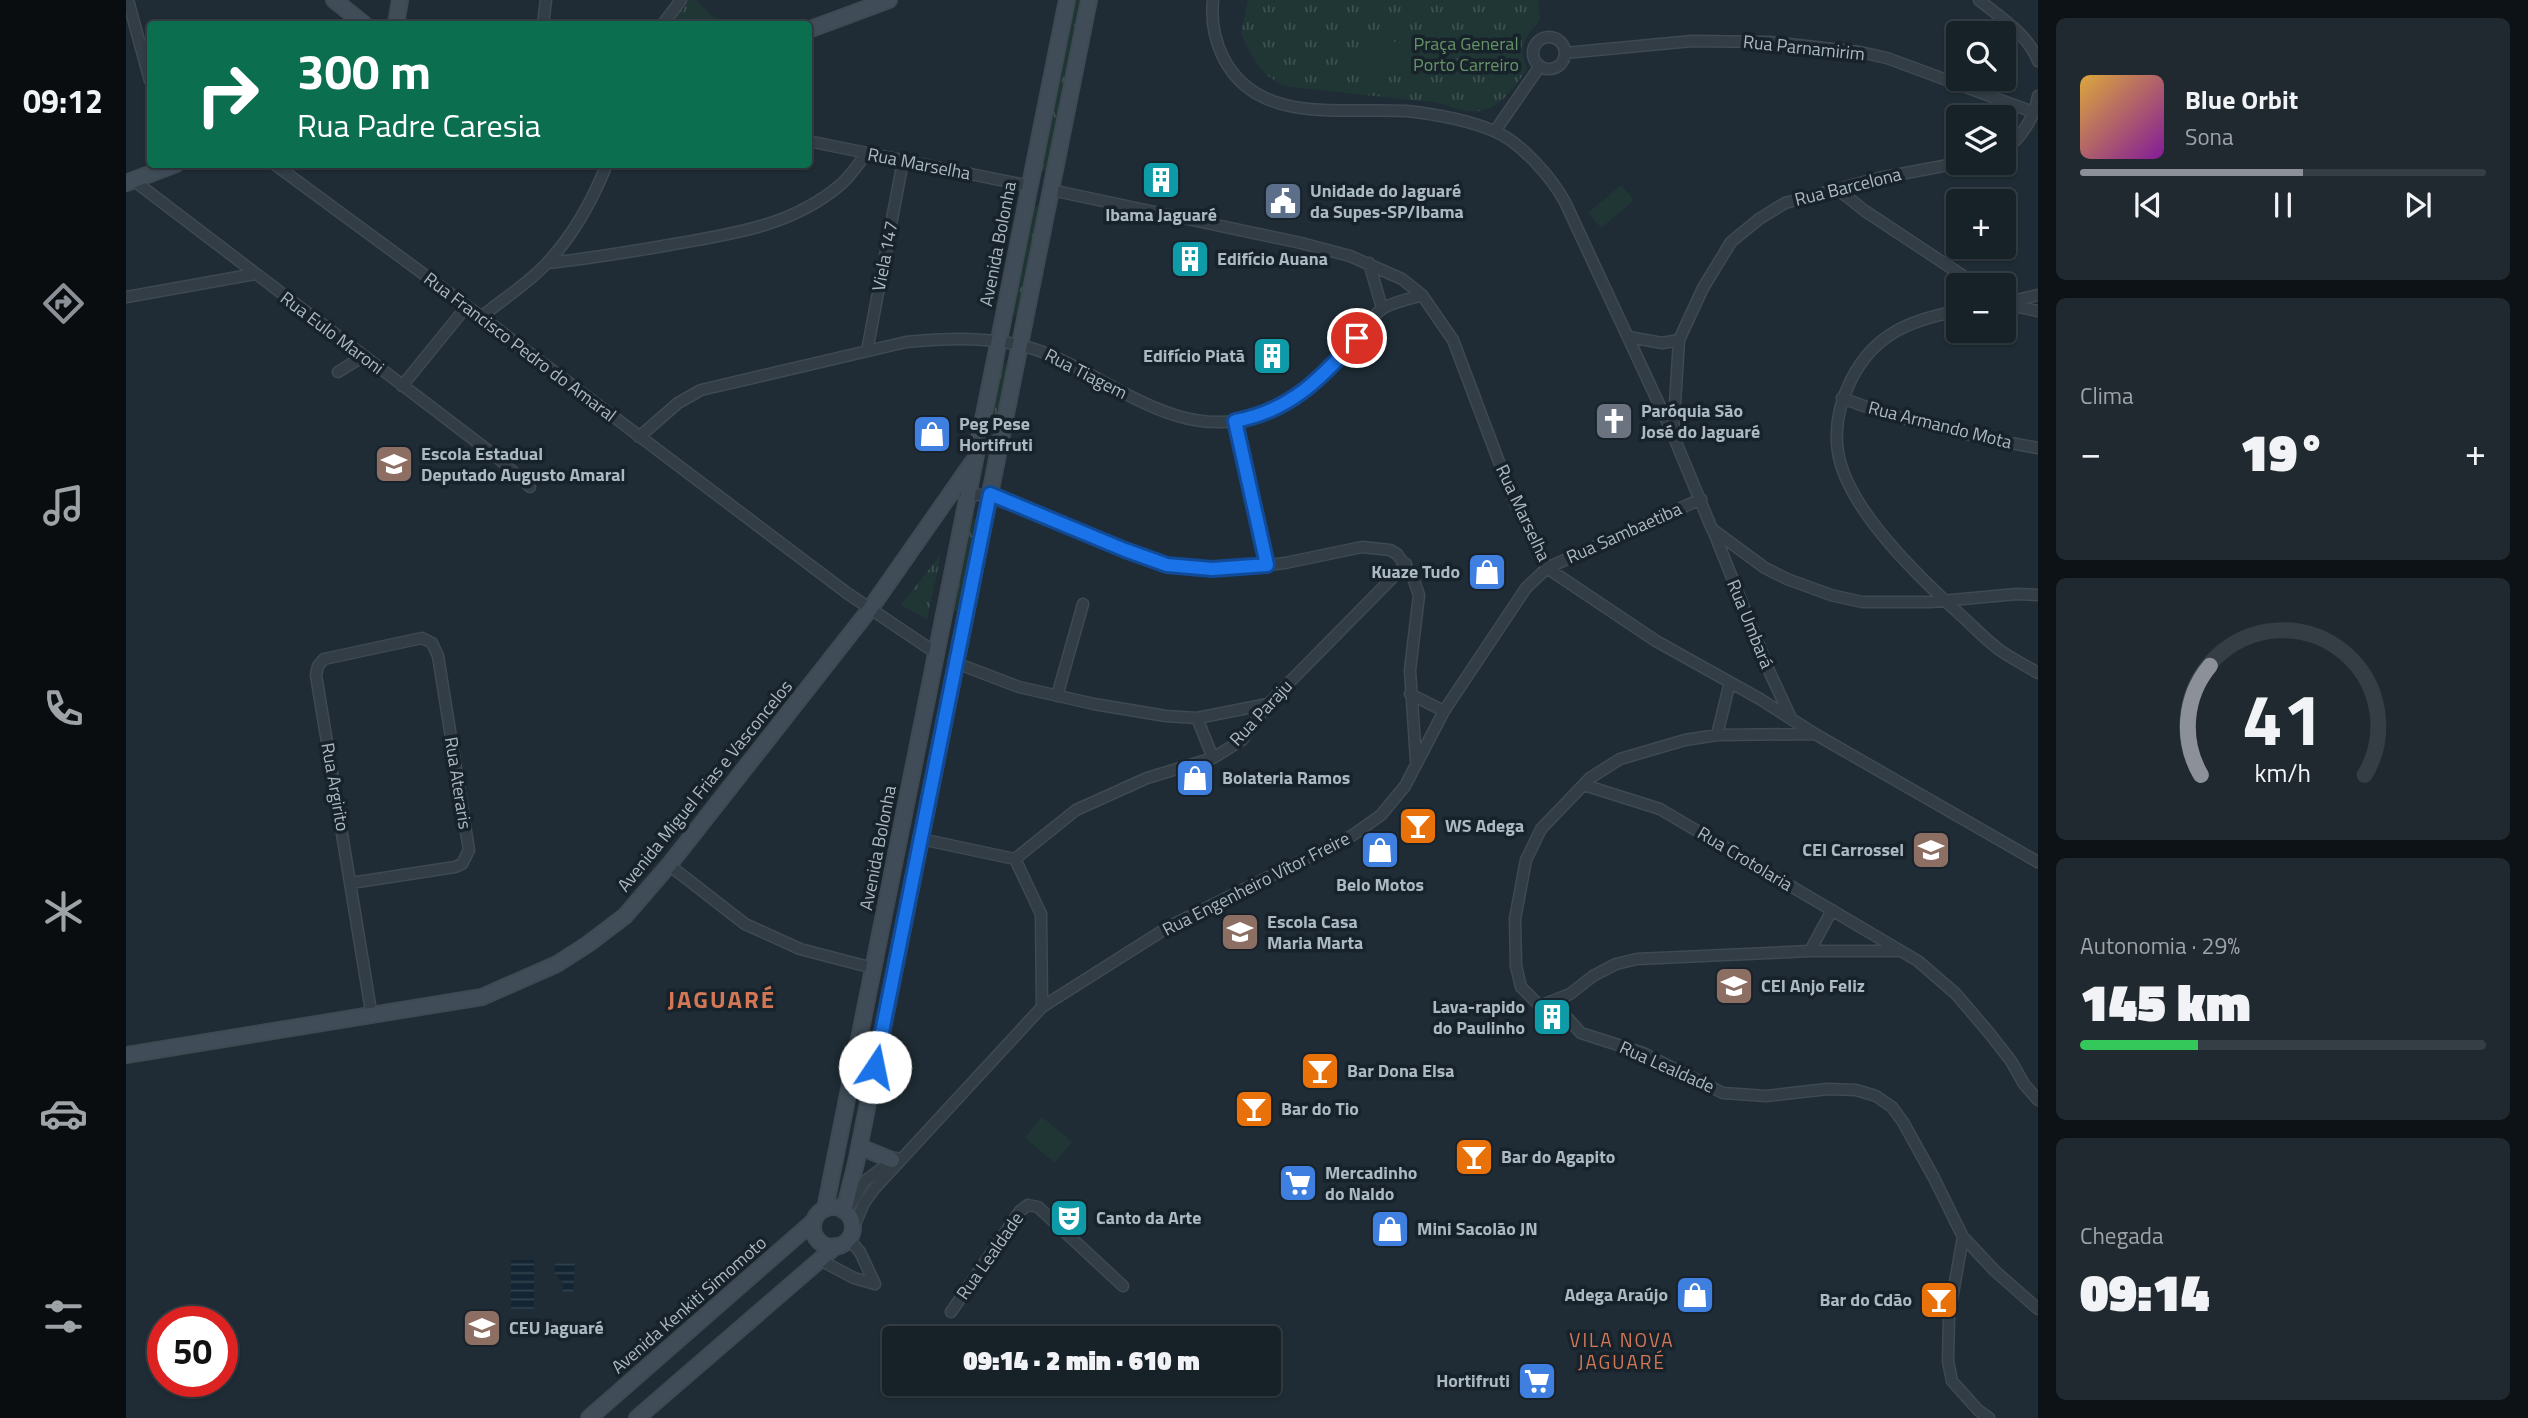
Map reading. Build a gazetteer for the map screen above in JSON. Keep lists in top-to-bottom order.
{
  "streets": {
    "main road": ["Avenida Bolonha", "Avenida Miguel Frias e Vasconcelos", "Avenida Kenkiti Simomoto"],
    "street": [
      "Rua Parnamirim",
      "Rua Marselha",
      "Rua Barcelona",
      "Viela 147",
      "Rua Eulo Maroni",
      "Rua Francisco Pedro do Amaral",
      "Rua Tiagem",
      "Rua Armando Mota",
      "Rua Sambaetiba",
      "Rua Umbará",
      "Rua Paraju",
      "Rua Ateraris",
      "Rua Argirito",
      "Rua Crotolaria",
      "Rua Engenheiro Vítor Freire",
      "Rua Lealdade"
    ]
  },
  "crossings": [
    ["Rua Marselha", "Avenida Bolonha"],
    ["Rua Marselha", "Viela 147"],
    ["Rua Marselha", "Rua Sambaetiba"],
    ["Rua Marselha", "Rua Umbará"],
    ["Rua Marselha", "Rua Engenheiro Vítor Freire"],
    ["Rua Marselha", "Rua Lealdade"],
    ["Rua Barcelona", "Rua Sambaetiba"],
    ["Rua Barcelona", "Rua Umbará"],
    ["Avenida Bolonha", "Rua Francisco Pedro do Amaral"],
    ["Avenida Bolonha", "Rua Tiagem"],
    ["Avenida Bolonha", "Avenida Miguel Frias e Vasconcelos"],
    ["Avenida Bolonha", "Rua Engenheiro Vítor Freire"],
    ["Avenida Bolonha", "Avenida Kenkiti Simomoto"],
    ["Viela 147", "Rua Tiagem"],
    ["Rua Francisco Pedro do Amaral", "Rua Tiagem"],
    ["Rua Francisco Pedro do Amaral", "Avenida Miguel Frias e Vasconcelos"],
    ["Rua Sambaetiba", "Rua Engenheiro Vítor Freire"],
    ["Rua Ateraris", "Rua Argirito"],
    ["Avenida Miguel Frias e Vasconcelos", "Rua Argirito"],
    ["Rua Crotolaria", "Rua Lealdade"],
    ["Rua Engenheiro Vítor Freire", "Avenida Kenkiti Simomoto"]
  ],
  "districts": ["JAGUARÉ", "VILA NOVA JAGUARÉ"],
  "parks": ["Praça General Porto Carreiro"],
  "places": {
    "building": [
      "Ibama Jaguaré",
      "Edifício Auana",
      "Edifício Piatã",
      "Lava-rapido do Paulinho"
    ],
    "public building": ["Unidade do Jaguaré da Supes-SP/Ibama"],
    "church": ["Paróquia São José do Jaguaré"],
    "shop": [
      "Peg Pese Hortifruti",
      "Kuaze Tudo",
      "Bolateria Ramos",
      "Belo Motos",
      "Mini Sacolão JN",
      "Adega Araújo"
    ],
    "school or university": [
      "Escola Estadual Deputado Augusto Amaral",
      "CEI Carrossel",
      "Escola Casa Maria Marta",
      "CEI Anjo Feliz",
      "CEU Jaguaré"
    ],
    "bar": [
      "WS Adega",
      "Bar Dona Elsa",
      "Bar do Tio",
      "Bar do Agapito",
      "Bar do Cdão"
    ],
    "supermarket": ["Mercadinho do Naldo", "Hortifruti"],
    "theatre": ["Canto da Arte"]
  },
  "page": {
    "tabs": "09:12",
    "map_buttons": ["+", "−"],
    "turn": ["300 m", "Rua Padre Caresia"],
    "song": ["Blue Orbit", "Sona"],
    "tile": [
      "Clima",
      ["Autonomia · 29%", "145 km"],
      ["Chegada", "09:14"]
    ],
    "heat": ["−", "19°", "+"],
    "limit": "50",
    "trip": "09:14 · 2 min · 610 m",
    "gauge": ["41", "km/h"]
  }
}
